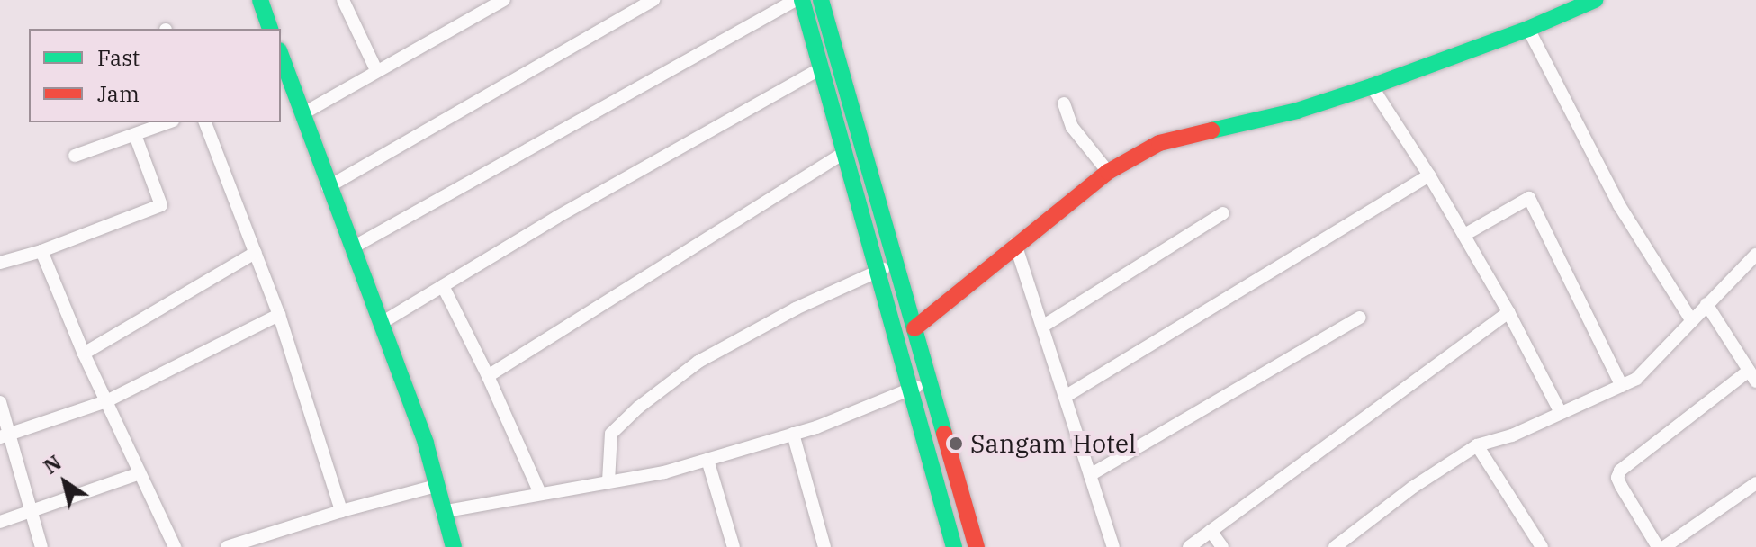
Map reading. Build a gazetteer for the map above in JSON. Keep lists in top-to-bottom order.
{
  "places": ["Sangam Hotel"],
  "legend": ["Fast", "Jam"],
  "north": "top left"
}
